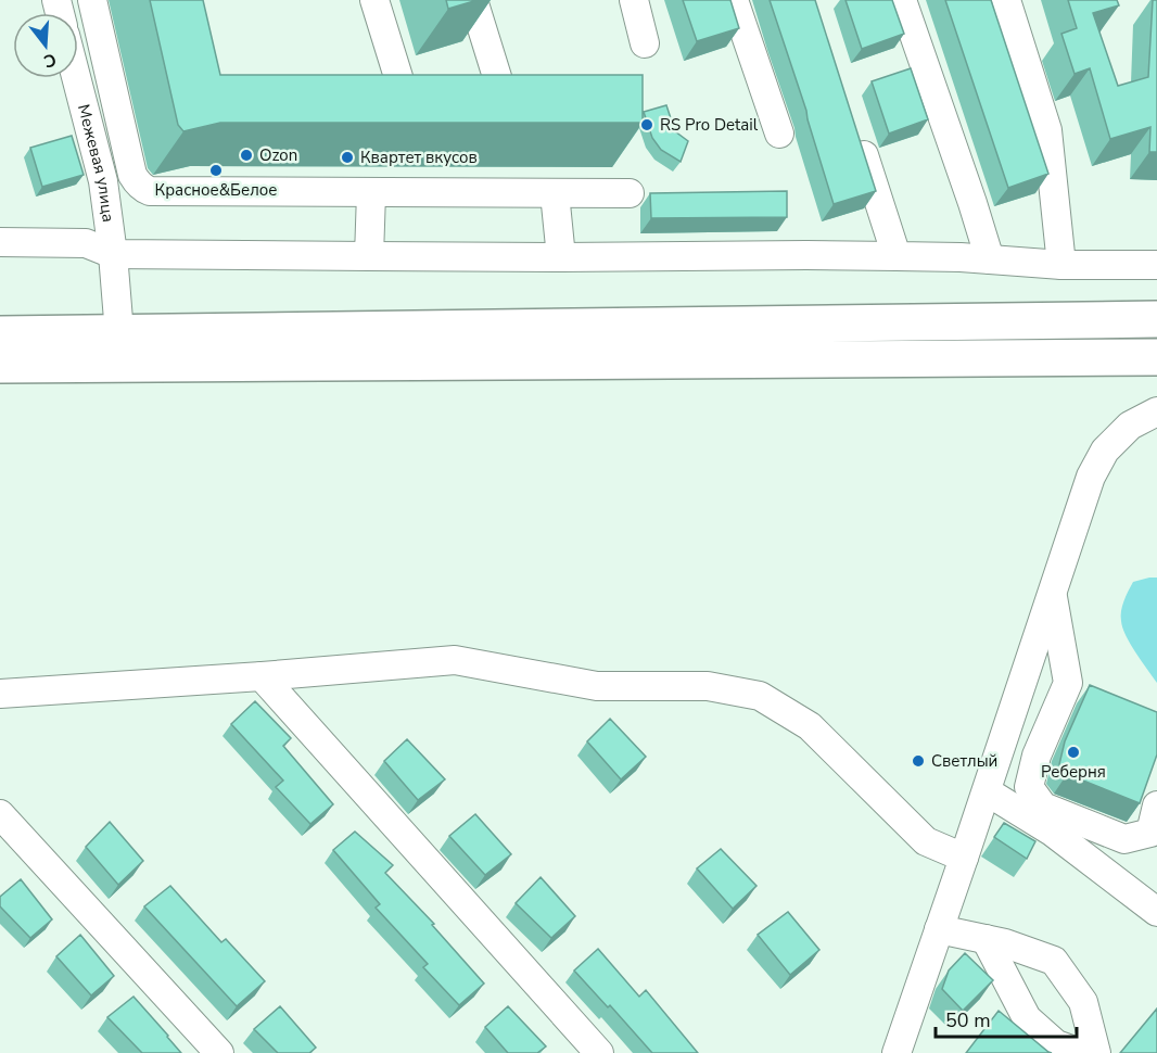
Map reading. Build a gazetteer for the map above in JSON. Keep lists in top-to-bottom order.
{
  "streets": {
    "street": ["Межевая улица"]
  },
  "places": [
    "RS Pro Detail",
    "Ozon",
    "Квартет вкусов",
    "Красное&Белое",
    "Реберня",
    "Светлый"
  ],
  "scale_bar": "50 m",
  "north": "bottom"
}
